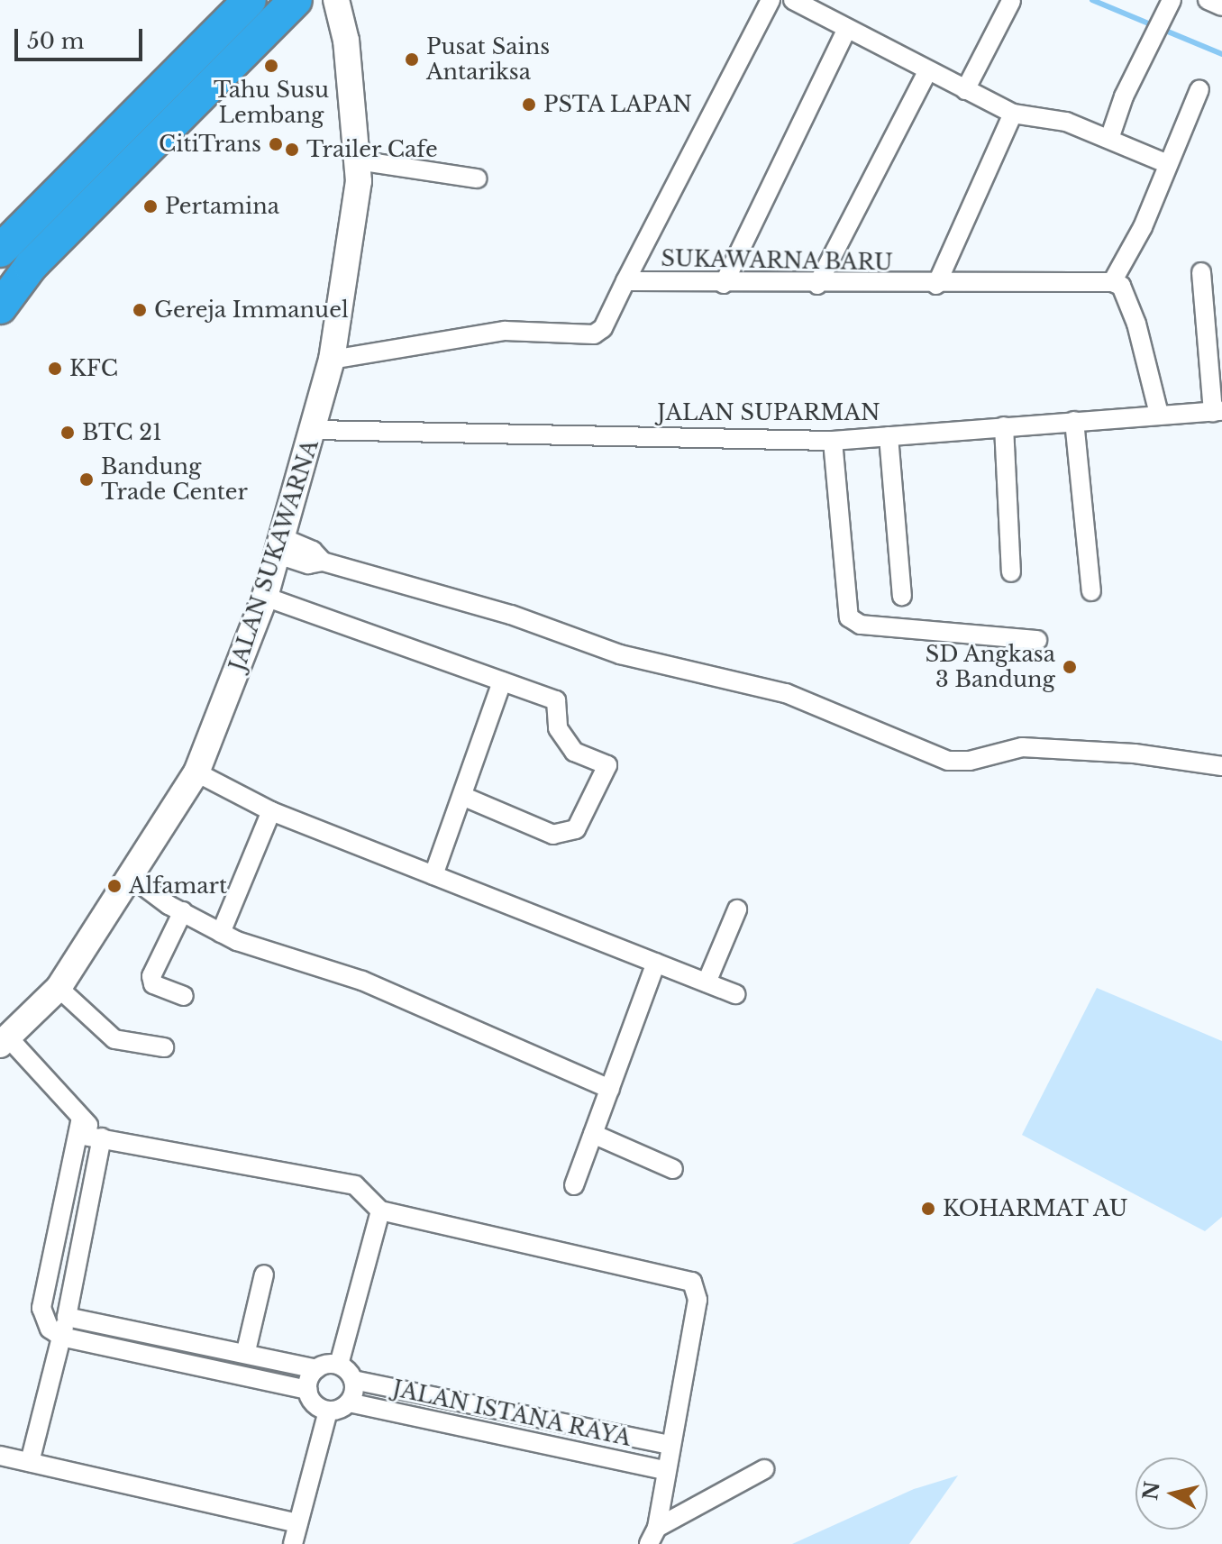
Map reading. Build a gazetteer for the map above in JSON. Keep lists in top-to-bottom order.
{
  "streets": {
    "street": [
      "SUKAWARNA BARU",
      "JALAN SUPARMAN",
      "JALAN SUKAWARNA",
      "JALAN ISTANA RAYA"
    ]
  },
  "crossings": [
    ["JALAN SUPARMAN", "JALAN SUKAWARNA"]
  ],
  "places": [
    "Pusat Sains Antariksa",
    "Tahu Susu Lembang",
    "PSTA LAPAN",
    "CitiTrans",
    "Trailer Cafe",
    "Pertamina",
    "Gereja Immanuel",
    "KFC",
    "BTC 21",
    "Bandung Trade Center",
    "SD Angkasa 3 Bandung",
    "Alfamart",
    "KOHARMAT AU"
  ],
  "scale_bar": "50 m",
  "north": "left"
}
